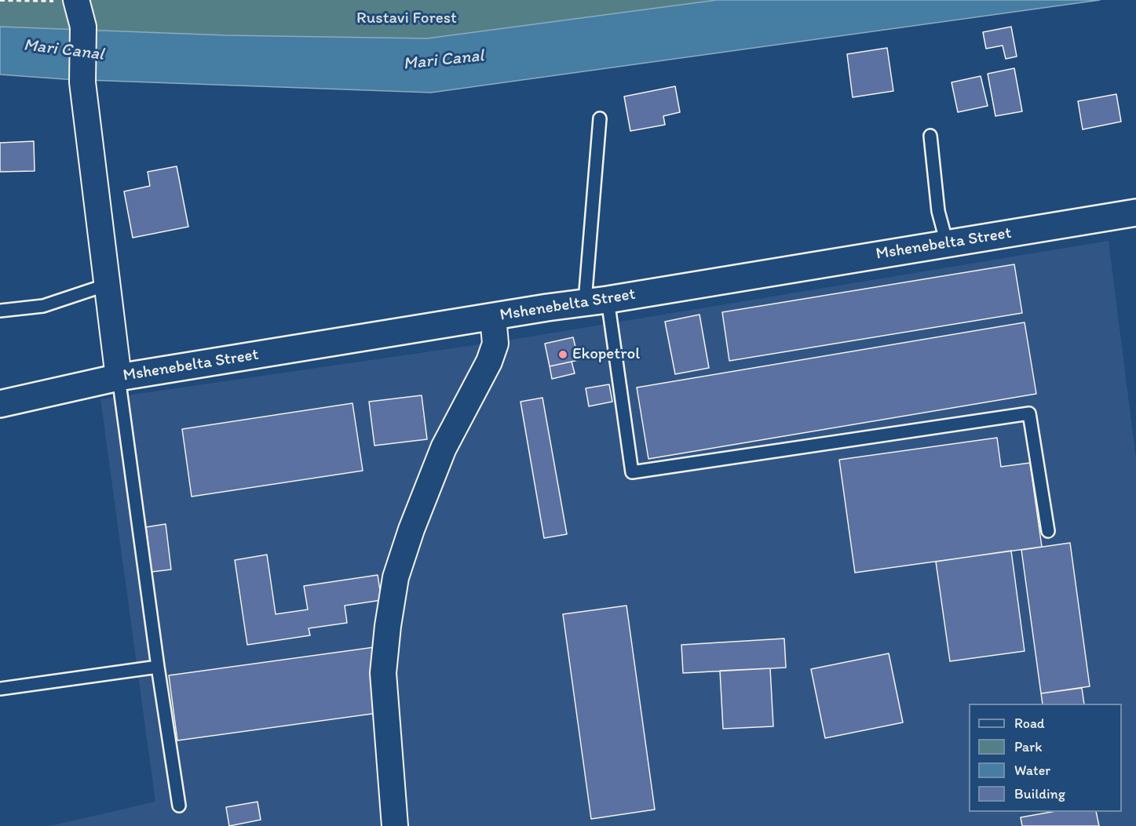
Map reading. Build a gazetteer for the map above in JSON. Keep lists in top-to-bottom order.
{
  "streets": {
    "main road": ["Mshenebelta Street"]
  },
  "water": ["Mari Canal"],
  "parks": ["Rustavi Forest"],
  "places": ["Ekopetrol"],
  "legend": [
    "Road",
    "Park",
    "Water",
    "Building"
  ]
}
